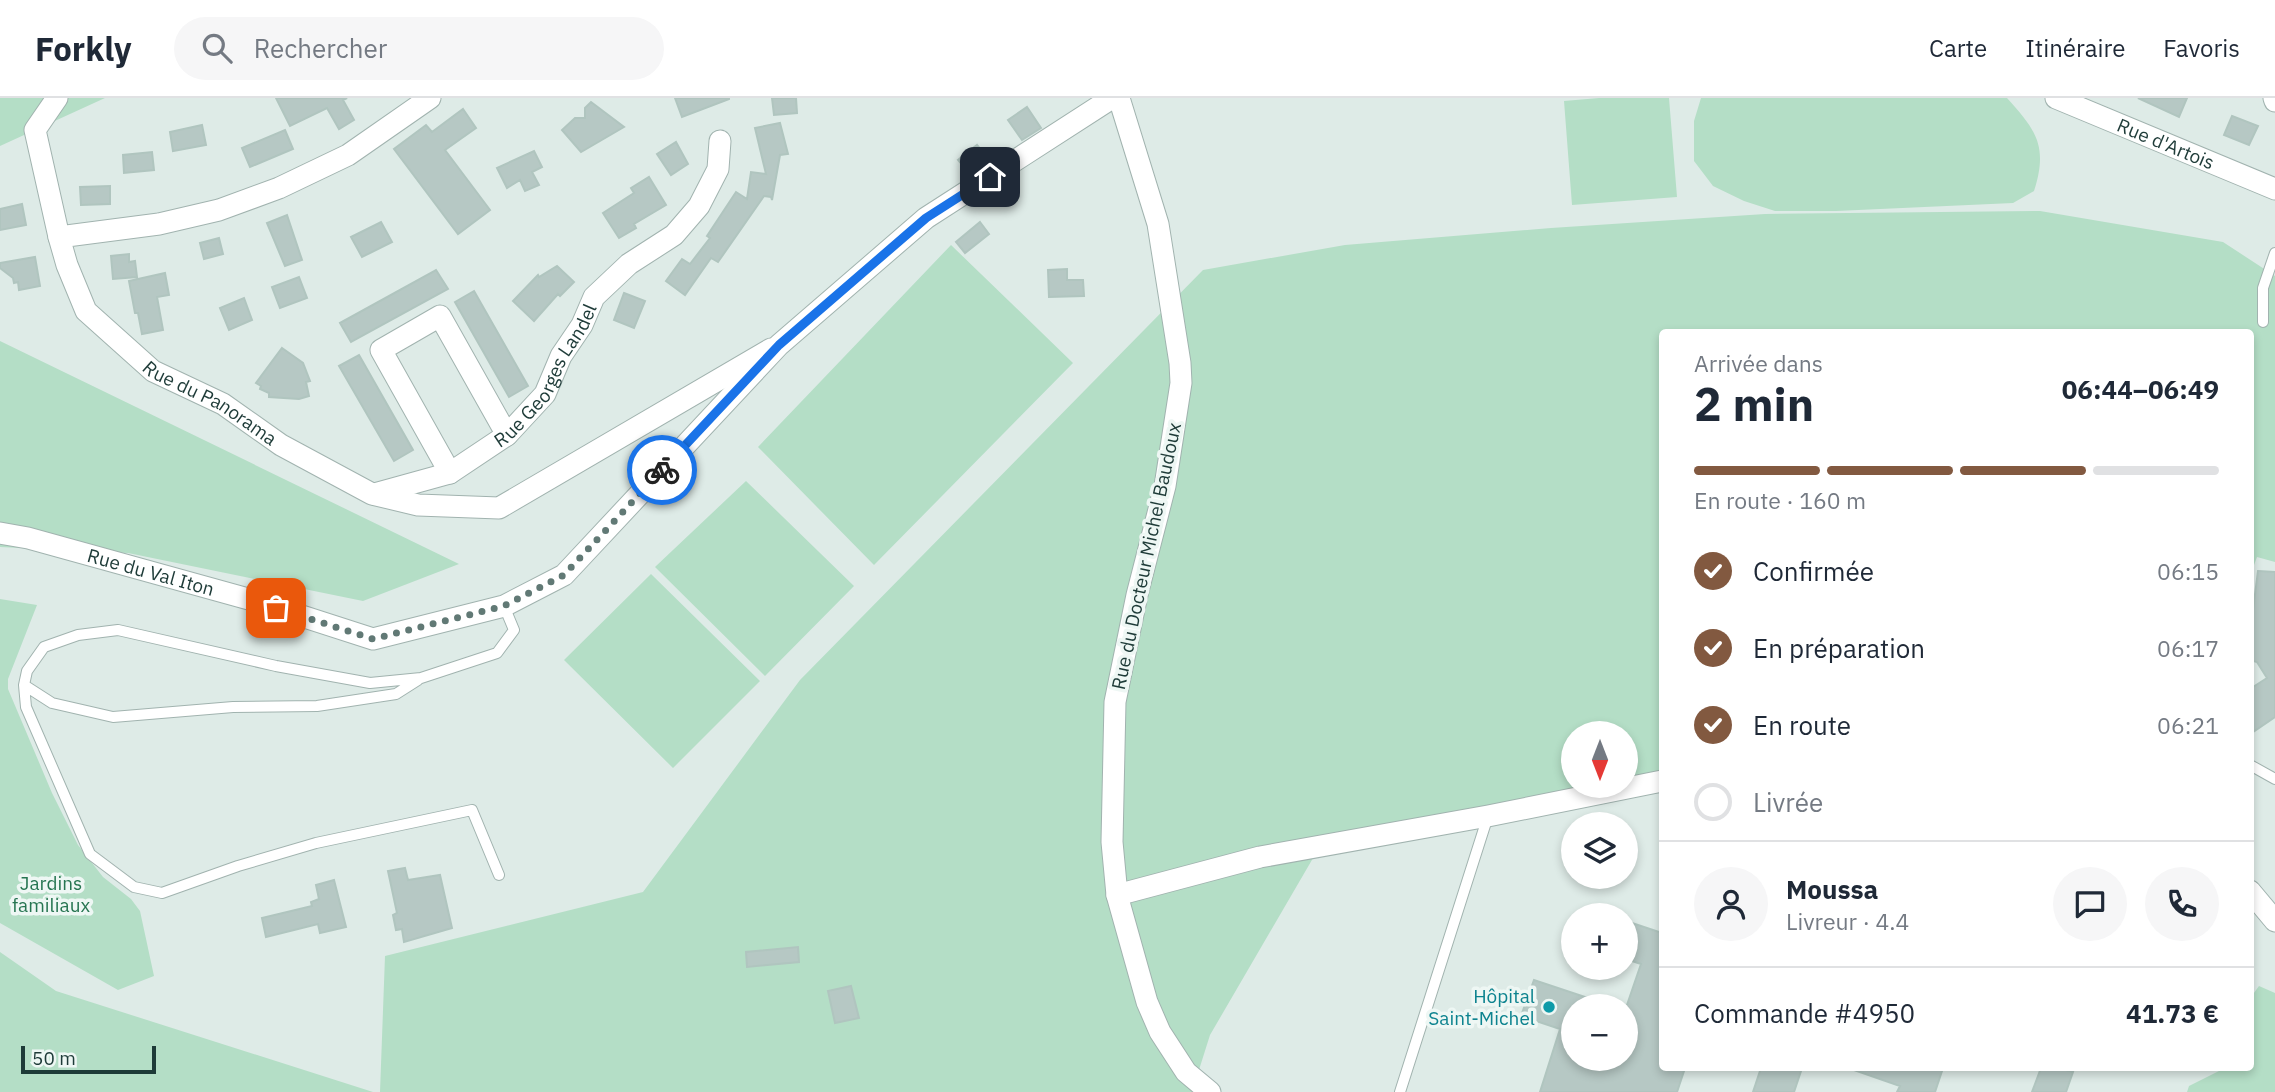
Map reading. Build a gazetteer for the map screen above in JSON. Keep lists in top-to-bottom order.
{
  "streets": {
    "street": [
      "Rue d'Artois",
      "Rue Georges Landel",
      "Rue du Panorama",
      "Rue du Docteur Michel Baudoux",
      "Rue du Val Iton"
    ]
  },
  "crossings": [
    ["Rue Georges Landel", "Rue du Panorama"],
    ["Rue du Panorama", "Rue du Val Iton"]
  ],
  "parks": ["Jardins familiaux"],
  "places": ["Hôpital Saint-Michel"],
  "scale_bar": "50 m",
  "north": "bottom",
  "page": {
    "header": "Forkly",
    "search": "Rechercher",
    "nav": ["Carte", "Itinéraire", "Favoris"],
    "heading": ["2 min", "Arrivée dans", "06:44–06:49"],
    "panel": [
      "Moussa",
      "Livreur · 4.4",
      "Commande #4950",
      "41.73 €"
    ],
    "bar": "En route · 160 m",
    "list": [
      ["Confirmée", "06:15"],
      ["En préparation", "06:17"],
      ["En route", "06:21"],
      "Livrée"
    ],
    "map_buttons": ["+", "−"],
    "scale": "50 m"
  }
}
